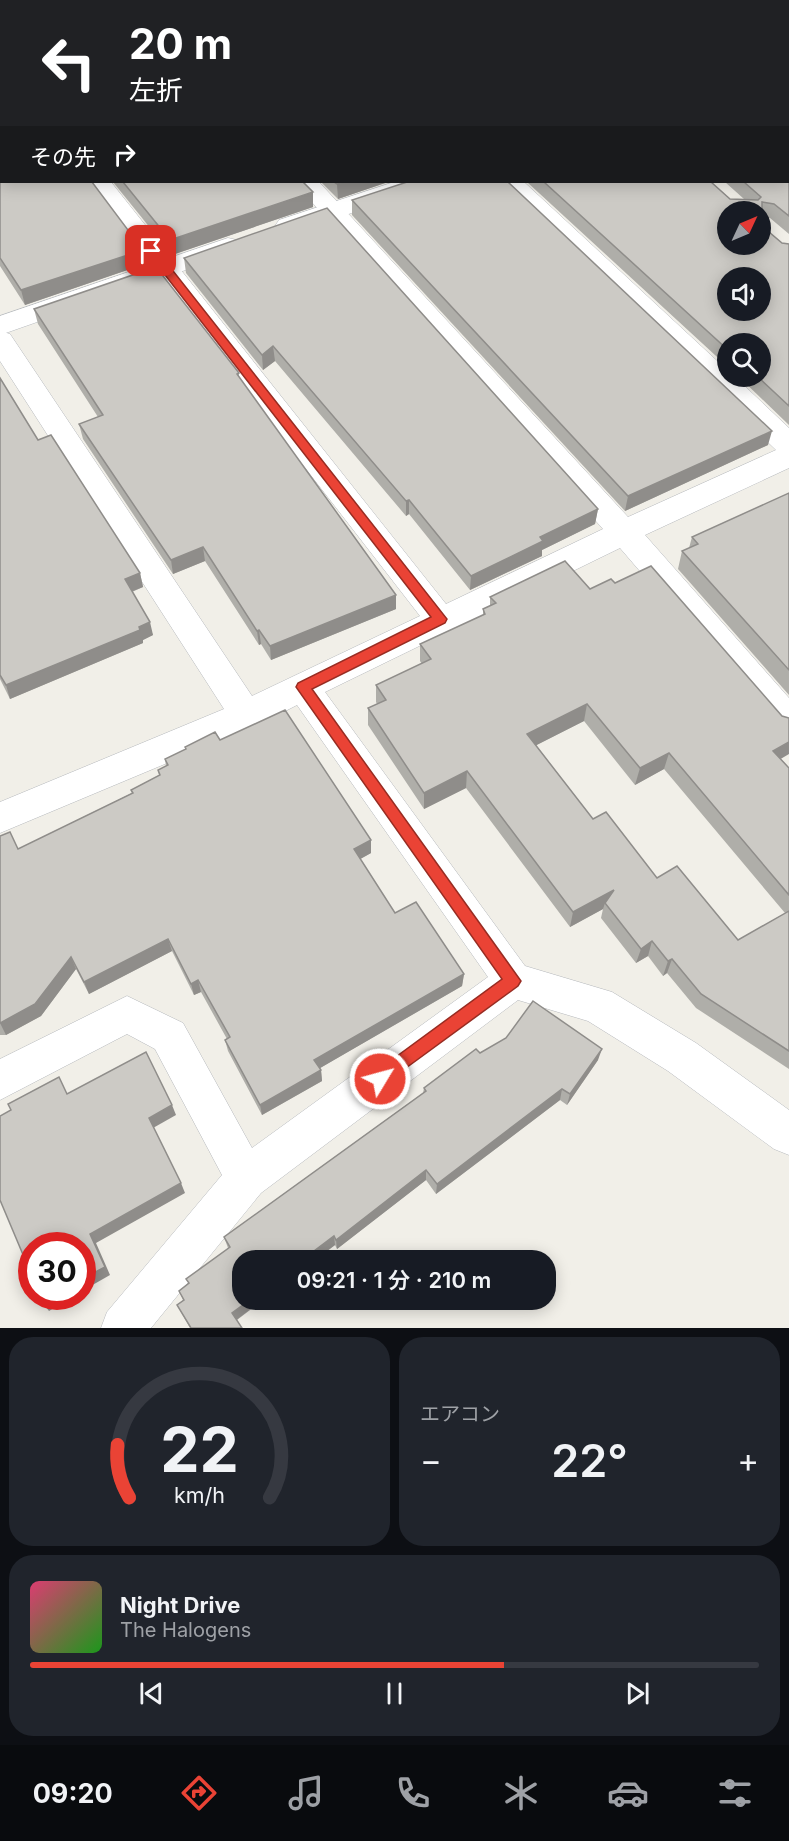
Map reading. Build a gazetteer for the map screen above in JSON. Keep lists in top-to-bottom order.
{
  "north": "top right",
  "page": {
    "turn": ["20 m", "左折"],
    "then": "その先",
    "limit": "30",
    "trip": "09:21 · 1 分 · 210 m",
    "tile": "エアコン",
    "heat": ["−", "22°", "+"],
    "song": ["Night Drive", "The Halogens"],
    "tabs": "09:20",
    "gauge": ["22", "km/h"]
  }
}
